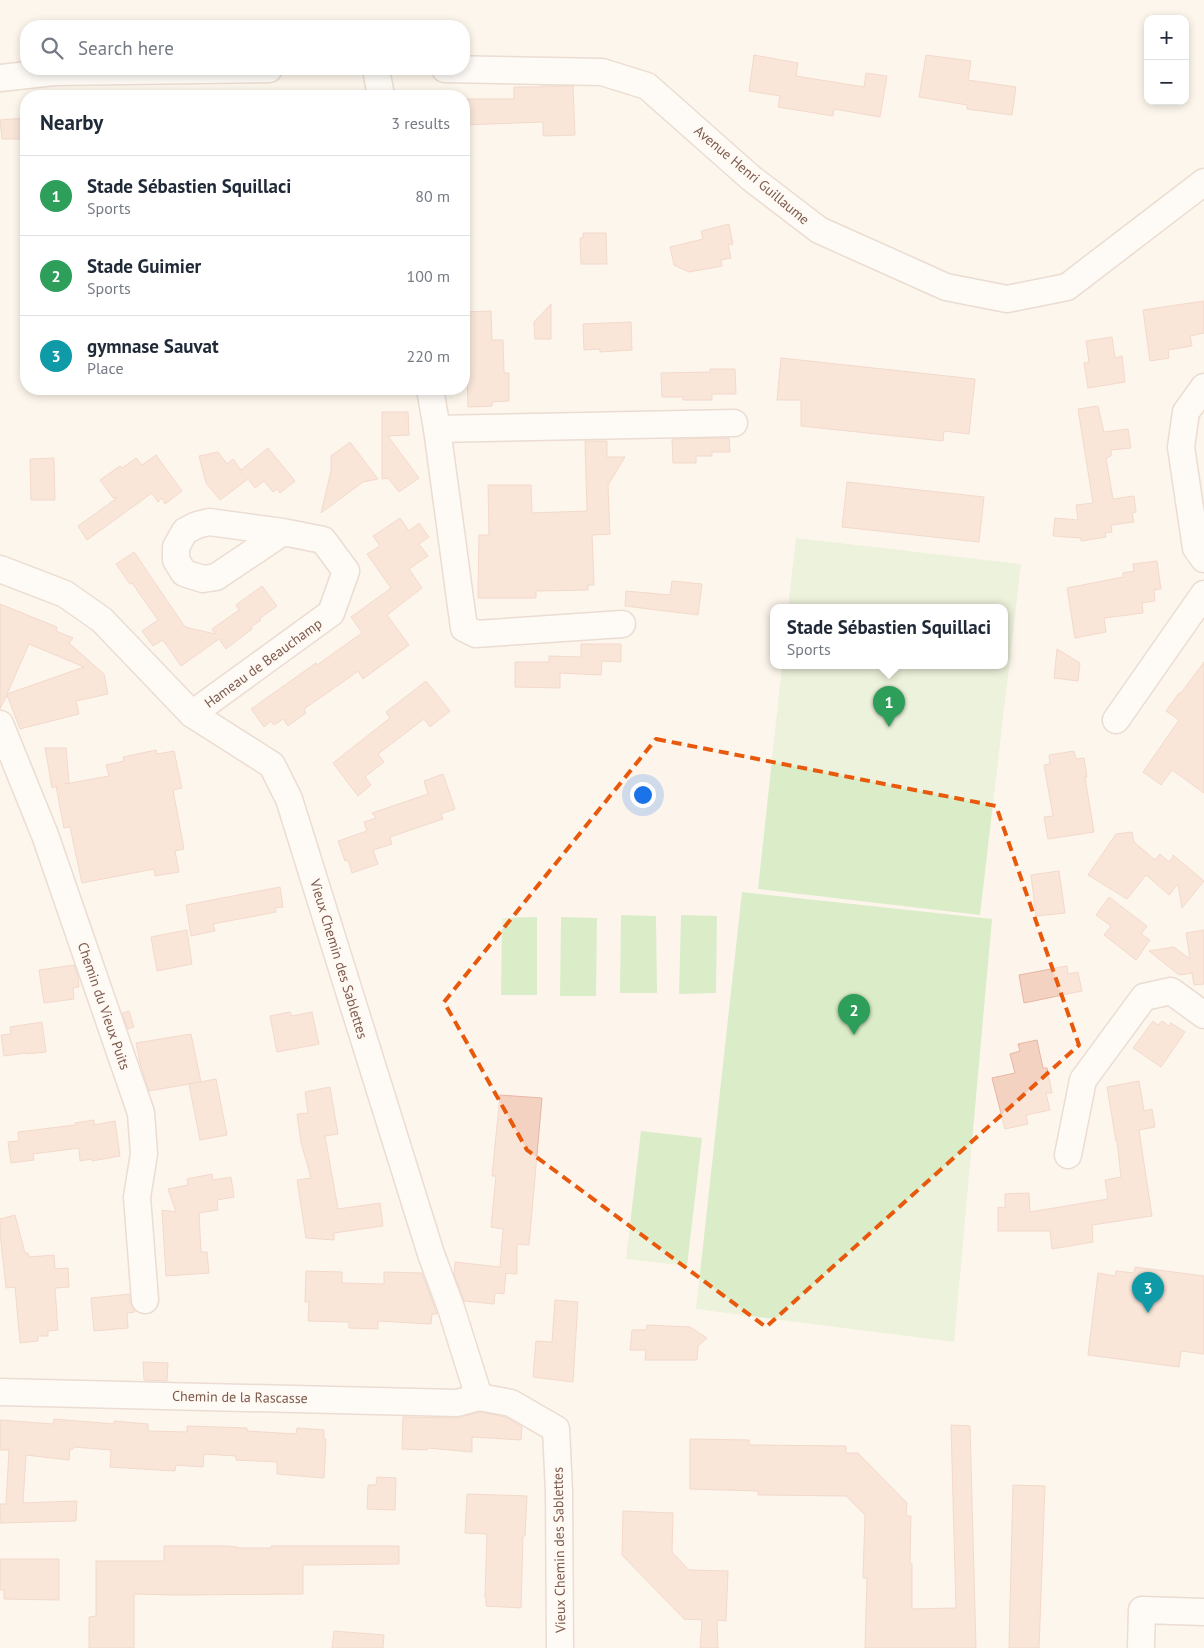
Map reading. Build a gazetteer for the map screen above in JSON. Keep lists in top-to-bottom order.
{
  "streets": {
    "street": [
      "Avenue Henri Guillaume",
      "Hameau de Beauchamp",
      "Vieux Chemin des Sablettes",
      "Chemin du Vieux Puits",
      "Chemin de la Rascasse"
    ]
  },
  "crossings": [
    ["Hameau de Beauchamp", "Vieux Chemin des Sablettes"],
    ["Vieux Chemin des Sablettes", "Chemin de la Rascasse"]
  ],
  "page": {
    "map_buttons": ["+", "−"],
    "search": "Search here",
    "heading": ["Nearby", "3 results"],
    "list": [
      {
        "mark": "1",
        "name": "Stade Sébastien Squillaci",
        "note": "Sports",
        "value": "80 m"
      },
      {
        "mark": "2",
        "name": "Stade Guimier",
        "note": "Sports",
        "value": "100 m"
      },
      {
        "mark": "3",
        "name": "gymnase Sauvat",
        "note": "Place",
        "value": "220 m"
      }
    ],
    "popup": ["Stade Sébastien Squillaci", "Sports"],
    "pins": ["1", "2", "3"]
  }
}
